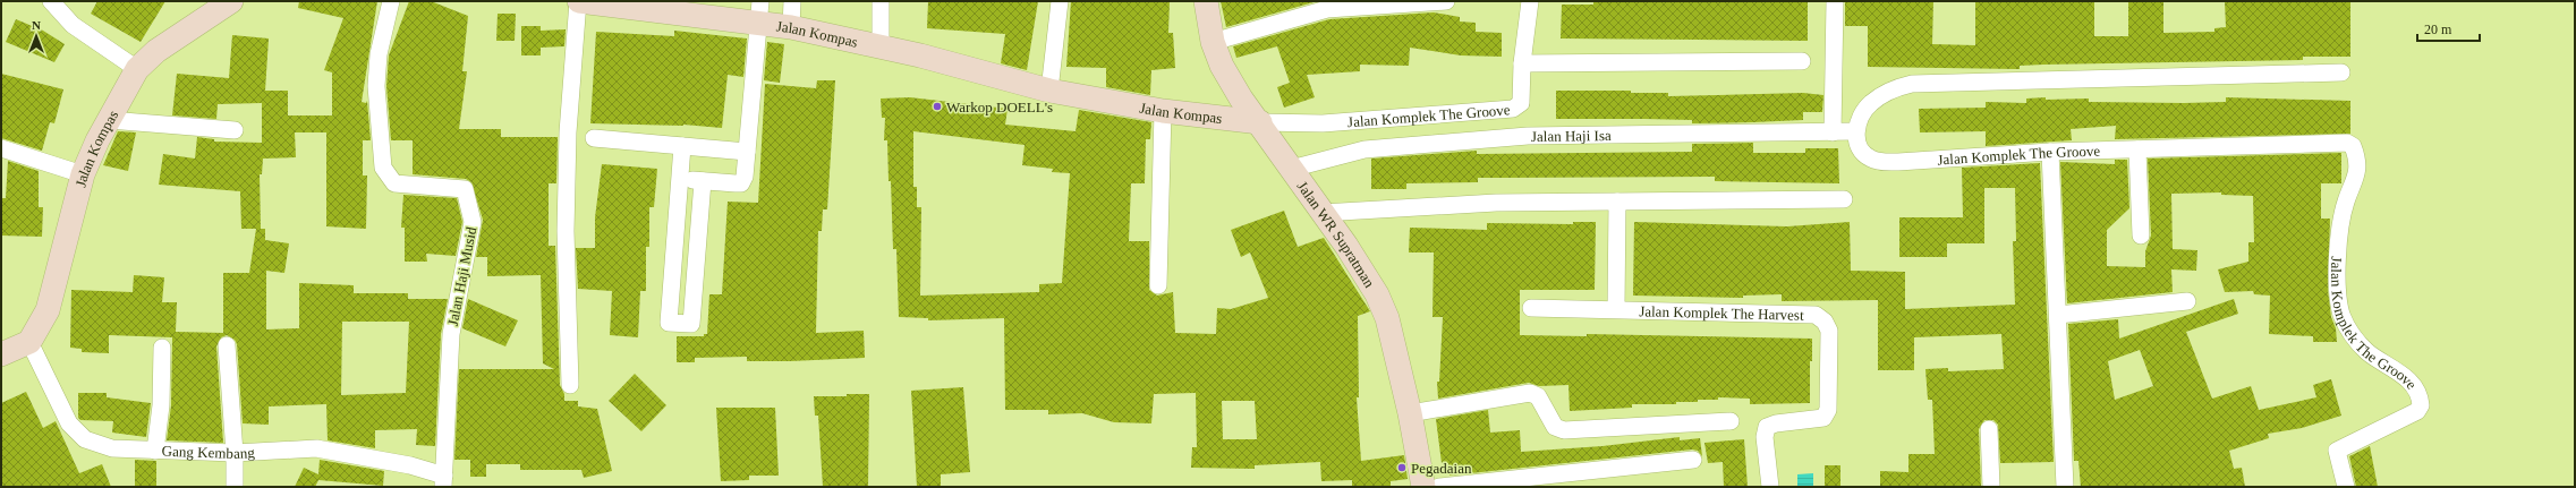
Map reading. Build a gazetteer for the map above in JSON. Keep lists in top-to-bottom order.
{
  "streets": {
    "main road": ["Jalan Kompas", "Jalan WR Supratman"],
    "street": [
      "Jalan Komplek The Groove",
      "Jalan Haji Isa",
      "Jalan Haji Musid",
      "Jalan Komplek The Harvest",
      "Gang Kembang"
    ]
  },
  "crossings": [
    ["Jalan Kompas", "Jalan Komplek The Groove"],
    ["Jalan Kompas", "Jalan WR Supratman"],
    ["Jalan Kompas", "Gang Kembang"],
    ["Jalan Komplek The Groove", "Jalan Haji Isa"],
    ["Jalan Komplek The Groove", "Jalan WR Supratman"],
    ["Jalan Haji Isa", "Jalan WR Supratman"],
    ["Jalan Haji Musid", "Gang Kembang"]
  ],
  "places": ["Warkop DOELL's", "Pegadaian"],
  "scale_bar": "20 m",
  "north": "top"
}
